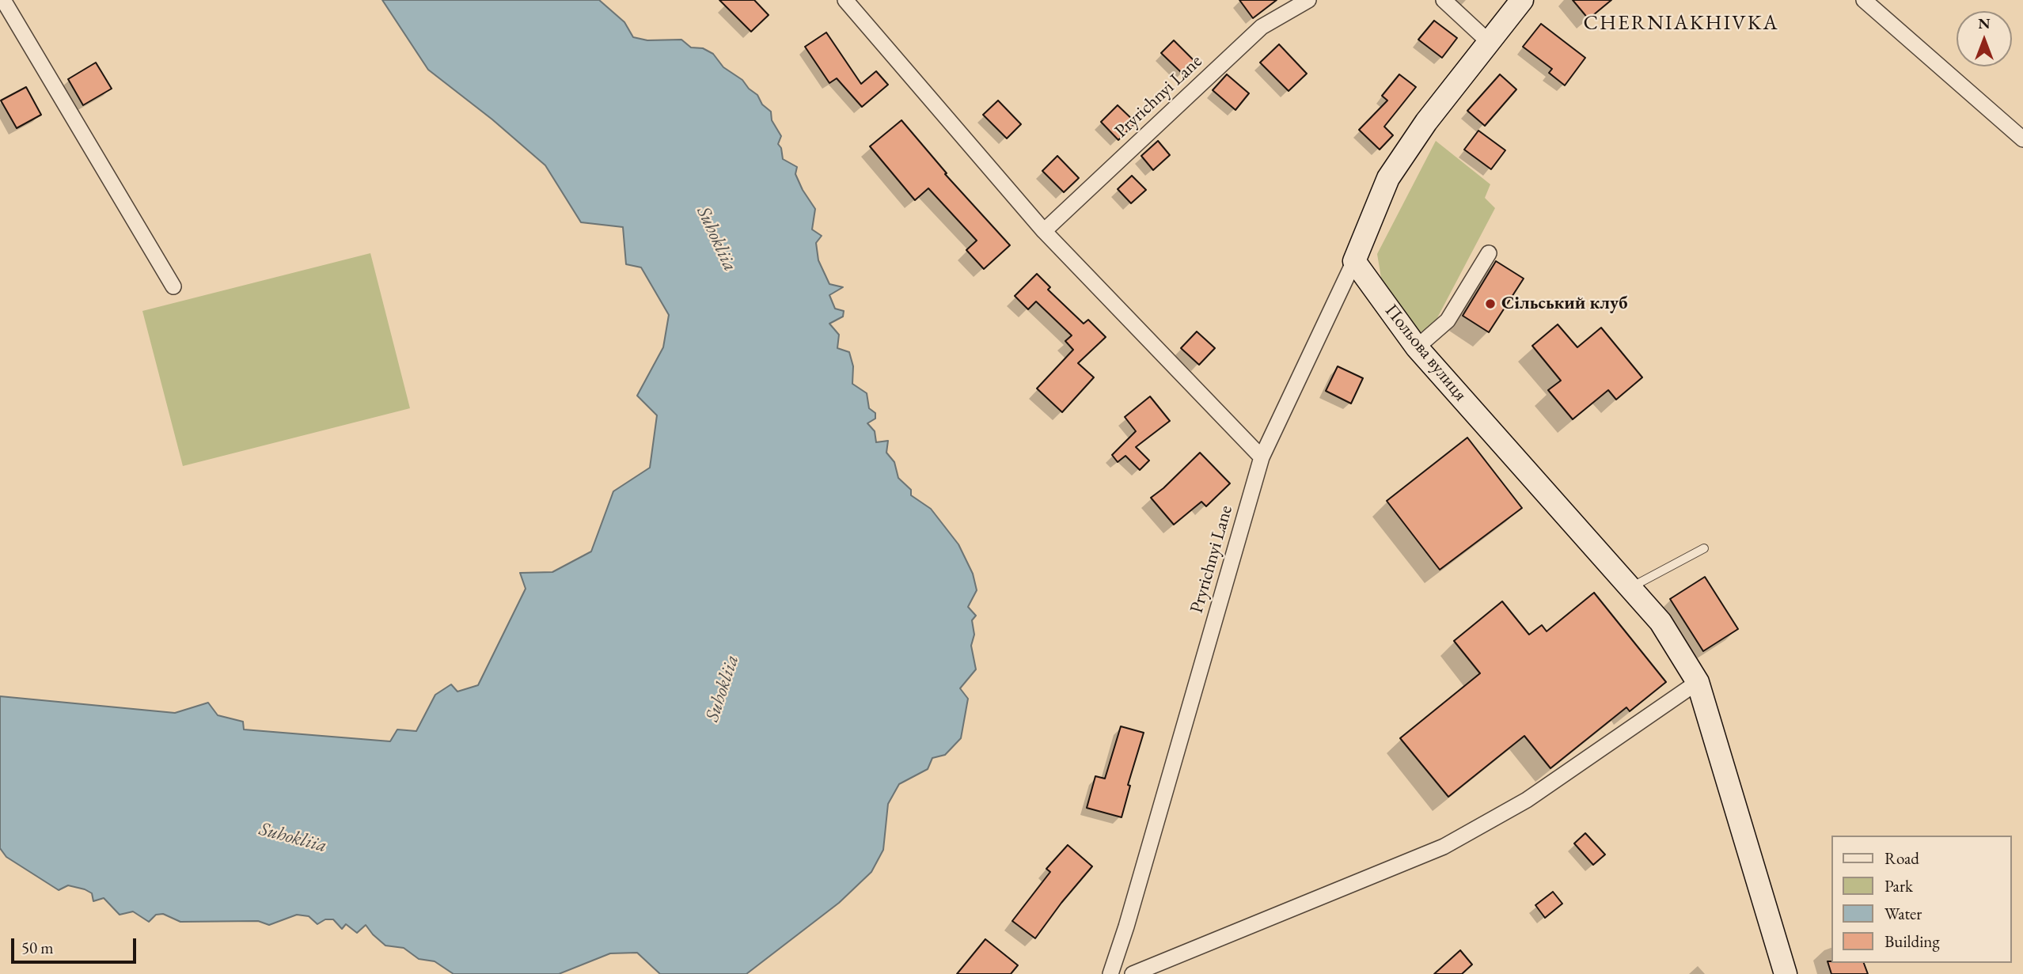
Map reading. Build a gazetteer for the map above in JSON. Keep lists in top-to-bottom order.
{
  "streets": {
    "street": ["Pryrichnyi Lane", "Польова вулиця"]
  },
  "crossings": [
    ["Pryrichnyi Lane", "Польова вулиця"]
  ],
  "districts": ["CHERNIAKHIVKA"],
  "water": ["Suhokliia"],
  "places": ["Сільський клуб"],
  "legend": [
    "Road",
    "Park",
    "Water",
    "Building"
  ],
  "scale_bar": "50 m",
  "north": "top"
}
